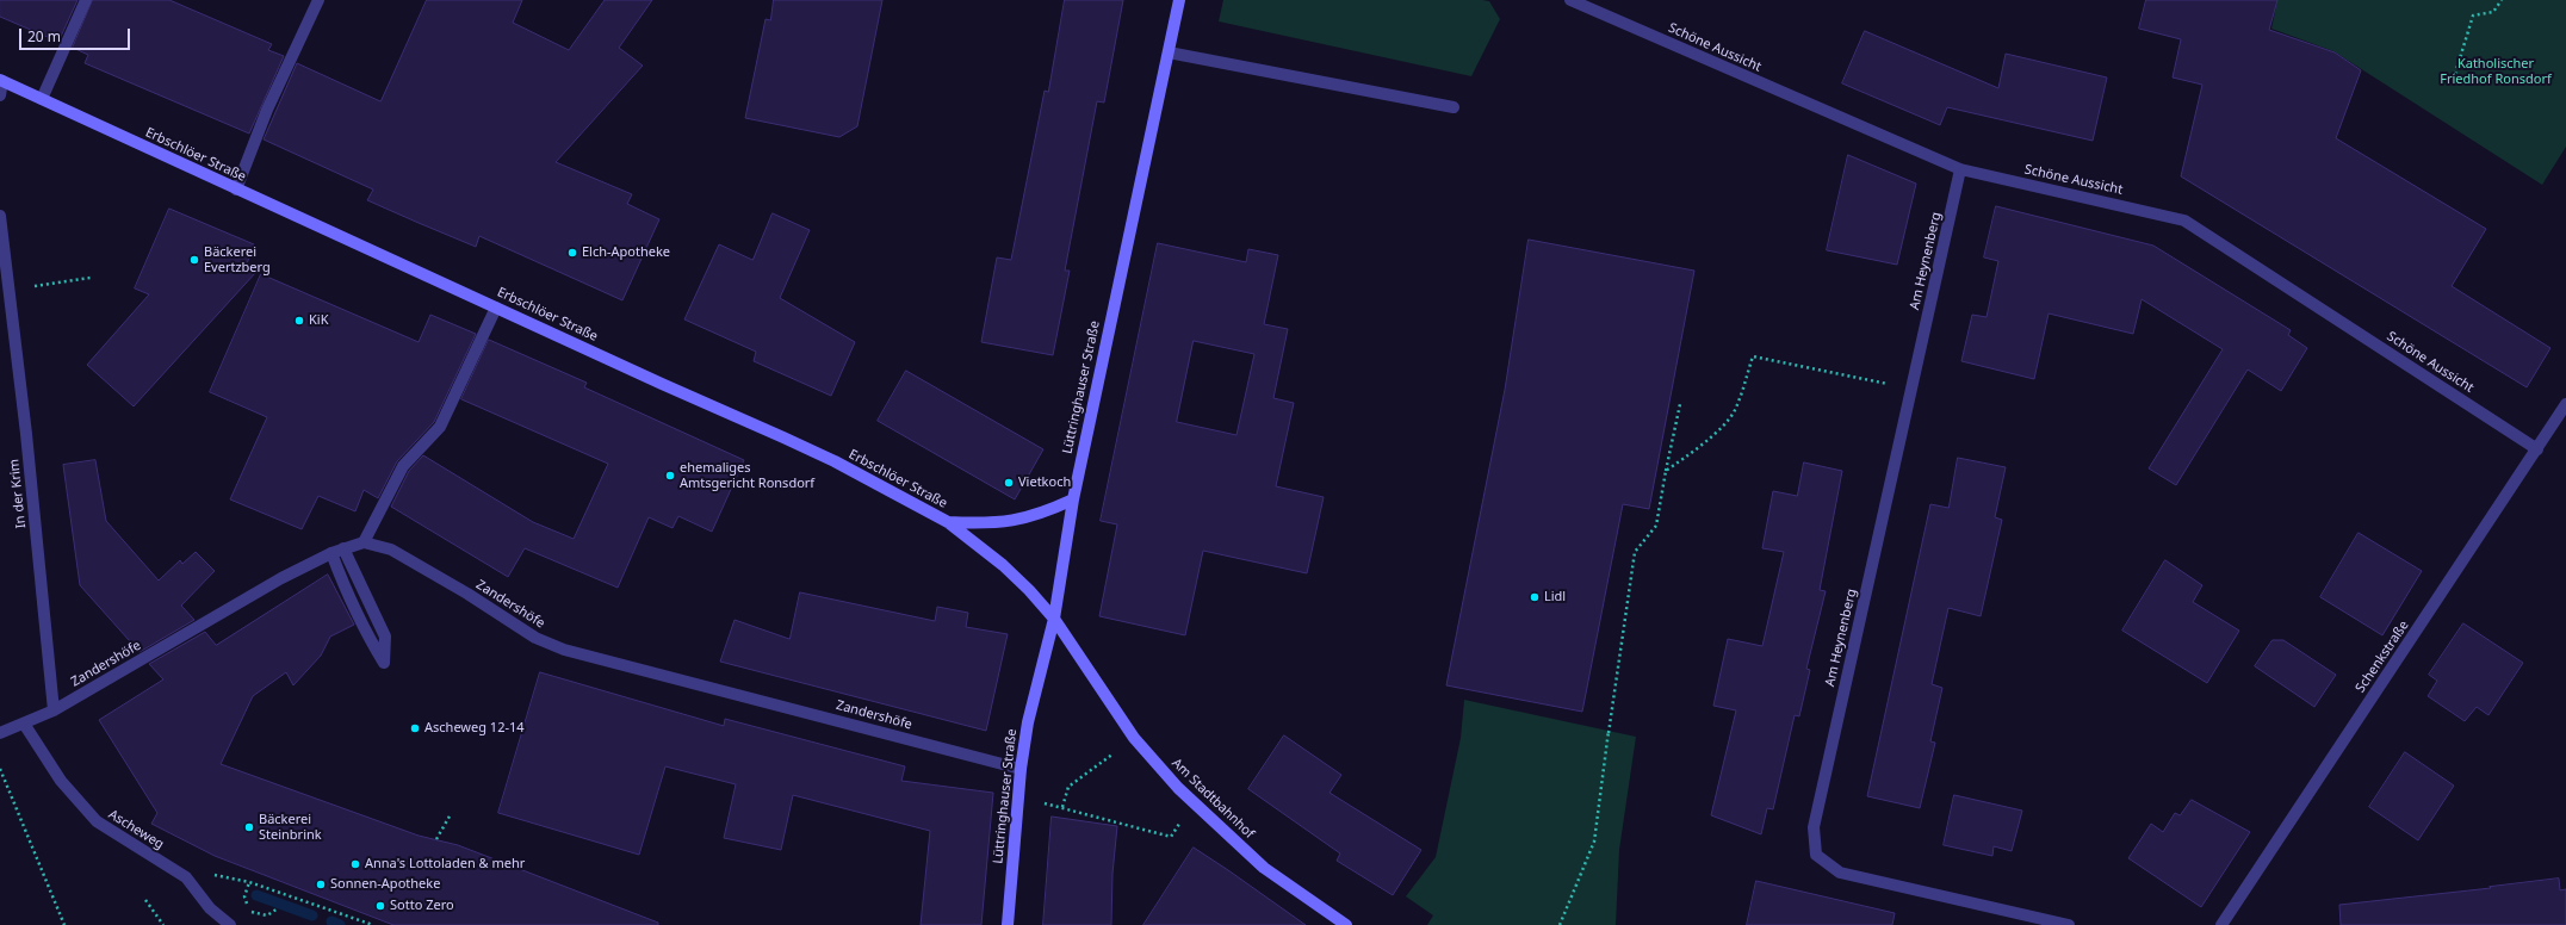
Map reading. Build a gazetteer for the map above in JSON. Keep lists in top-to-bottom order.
{
  "streets": {
    "main road": ["Erbschlöer Straße", "Lüttringhauser Straße", "Am Stadtbahnhof"],
    "street": [
      "Schöne Aussicht",
      "Am Heynenberg",
      "In der Krim",
      "Zandershöfe",
      "Schenkstraße",
      "Ascheweg"
    ]
  },
  "crossings": [
    ["Schöne Aussicht", "Am Heynenberg"],
    ["Schöne Aussicht", "Schenkstraße"],
    ["Erbschlöer Straße", "Lüttringhauser Straße"],
    ["Erbschlöer Straße", "Am Stadtbahnhof"],
    ["Lüttringhauser Straße", "Zandershöfe"],
    ["Lüttringhauser Straße", "Am Stadtbahnhof"],
    ["In der Krim", "Zandershöfe"]
  ],
  "parks": ["Katholischer Friedhof Ronsdorf"],
  "places": [
    "Elch-Apotheke",
    "Bäckerei Evertzberg",
    "KiK",
    "ehemaliges Amtsgericht Ronsdorf",
    "Vietkoch",
    "Lidl",
    "Ascheweg 12-14",
    "Bäckerei Steinbrink",
    "Anna's Lottoladen & mehr",
    "Sonnen-Apotheke",
    "Sotto Zero"
  ],
  "scale_bar": "20 m"
}
